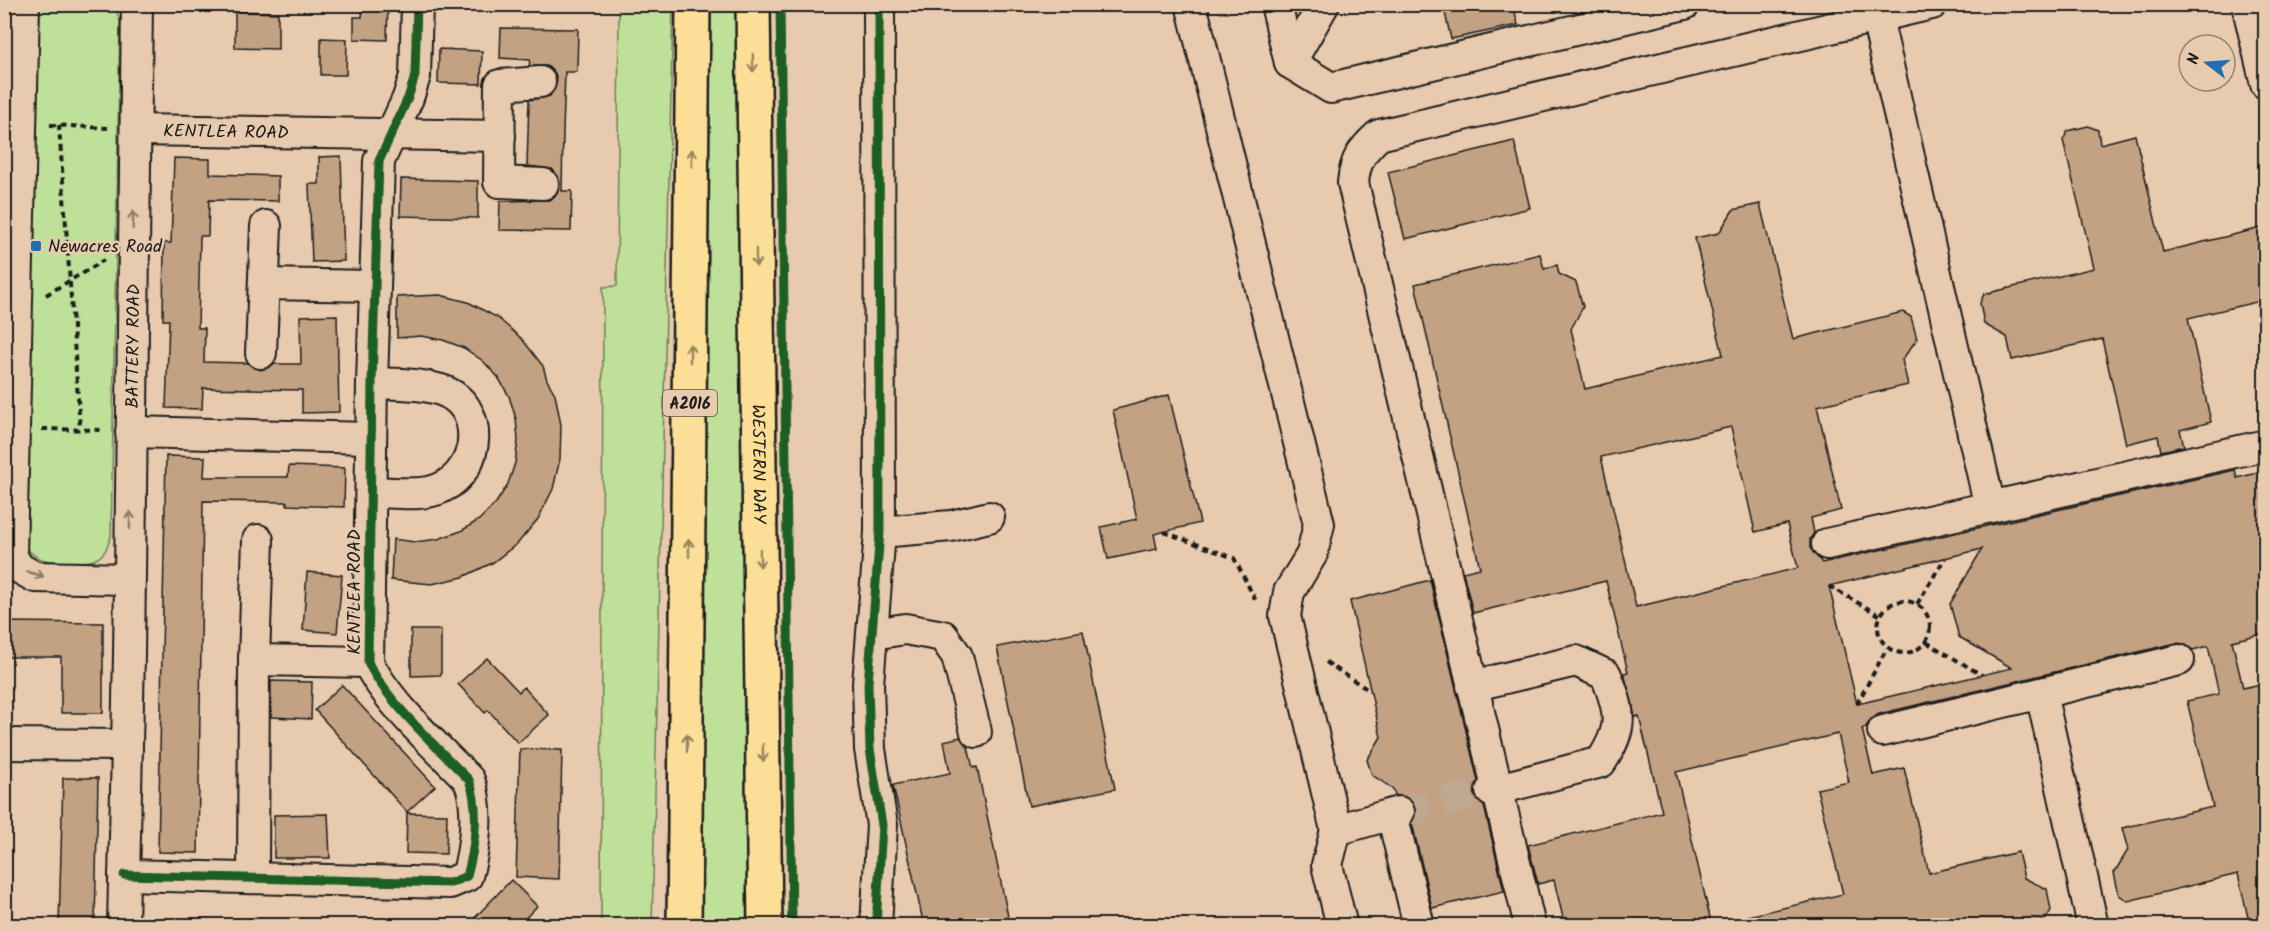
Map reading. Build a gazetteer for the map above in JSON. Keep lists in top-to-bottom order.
{
  "streets": {
    "main road": ["A2016", "WESTERN WAY"],
    "street": ["KENTLEA ROAD", "BATTERY ROAD"]
  },
  "crossings": [
    ["KENTLEA ROAD", "BATTERY ROAD"]
  ],
  "places": {
    "transit": ["Newacres Road"]
  },
  "north": "left"
}
